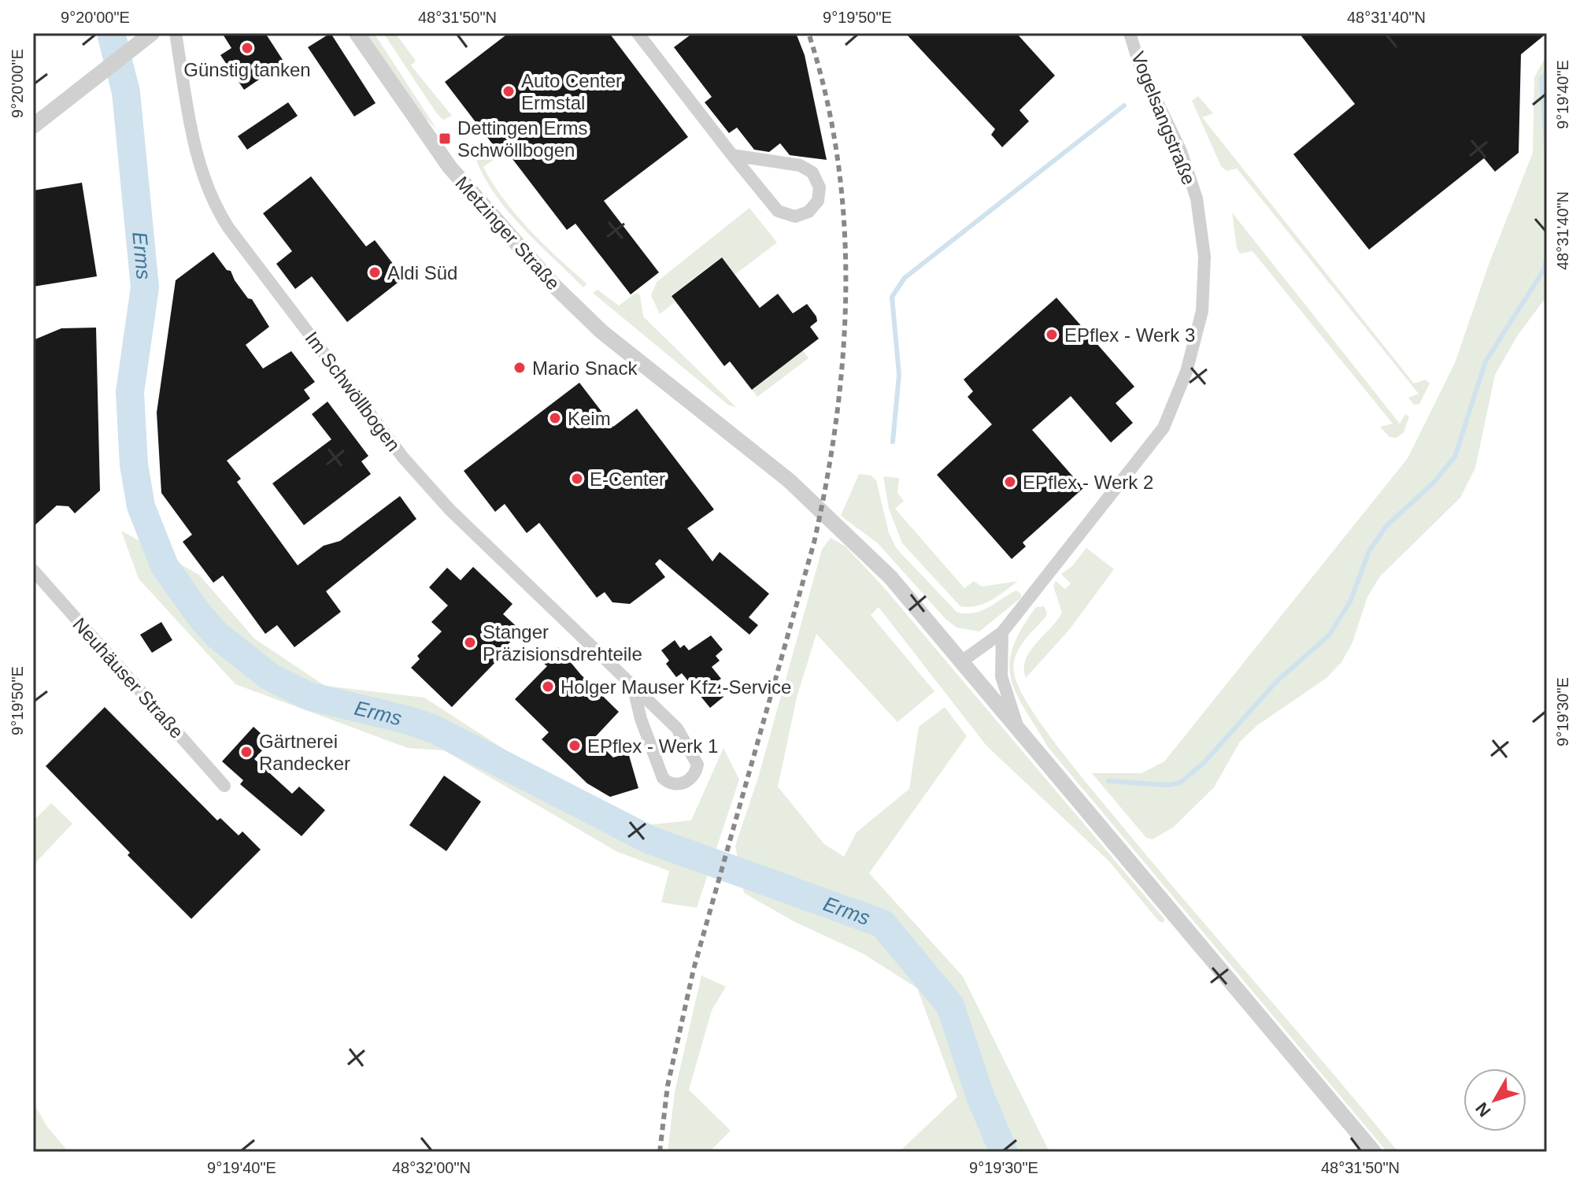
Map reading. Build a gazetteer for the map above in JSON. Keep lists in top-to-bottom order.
{
  "streets": {
    "street": [
      "Vogelsangstraße",
      "Metzinger Straße",
      "Im Schwöllbogen",
      "Neuhäuser Straße"
    ]
  },
  "crossings": [
    ["Vogelsangstraße", "Metzinger Straße"]
  ],
  "water": ["Erms"],
  "places": {
    "other": [
      "Günstig tanken",
      "Auto Center Ermstal",
      "Aldi Süd",
      "EPflex - Werk 3",
      "Mario Snack",
      "Keim",
      "E-Center",
      "EPflex - Werk 2",
      "Stanger Präzisionsdrehteile",
      "Holger Mauser Kfz.-Service",
      "EPflex - Werk 1",
      "Gärtnerei Randecker"
    ],
    "transit": ["Dettingen Erms Schwöllbogen"]
  },
  "north": "bottom left",
  "coordinates": [
    "9°20'00\"E",
    "48°31'50\"N",
    "9°19'50\"E",
    "48°31'40\"N",
    "9°19'40\"E",
    "9°19'30\"E",
    "48°32'00\"N"
  ]
}
